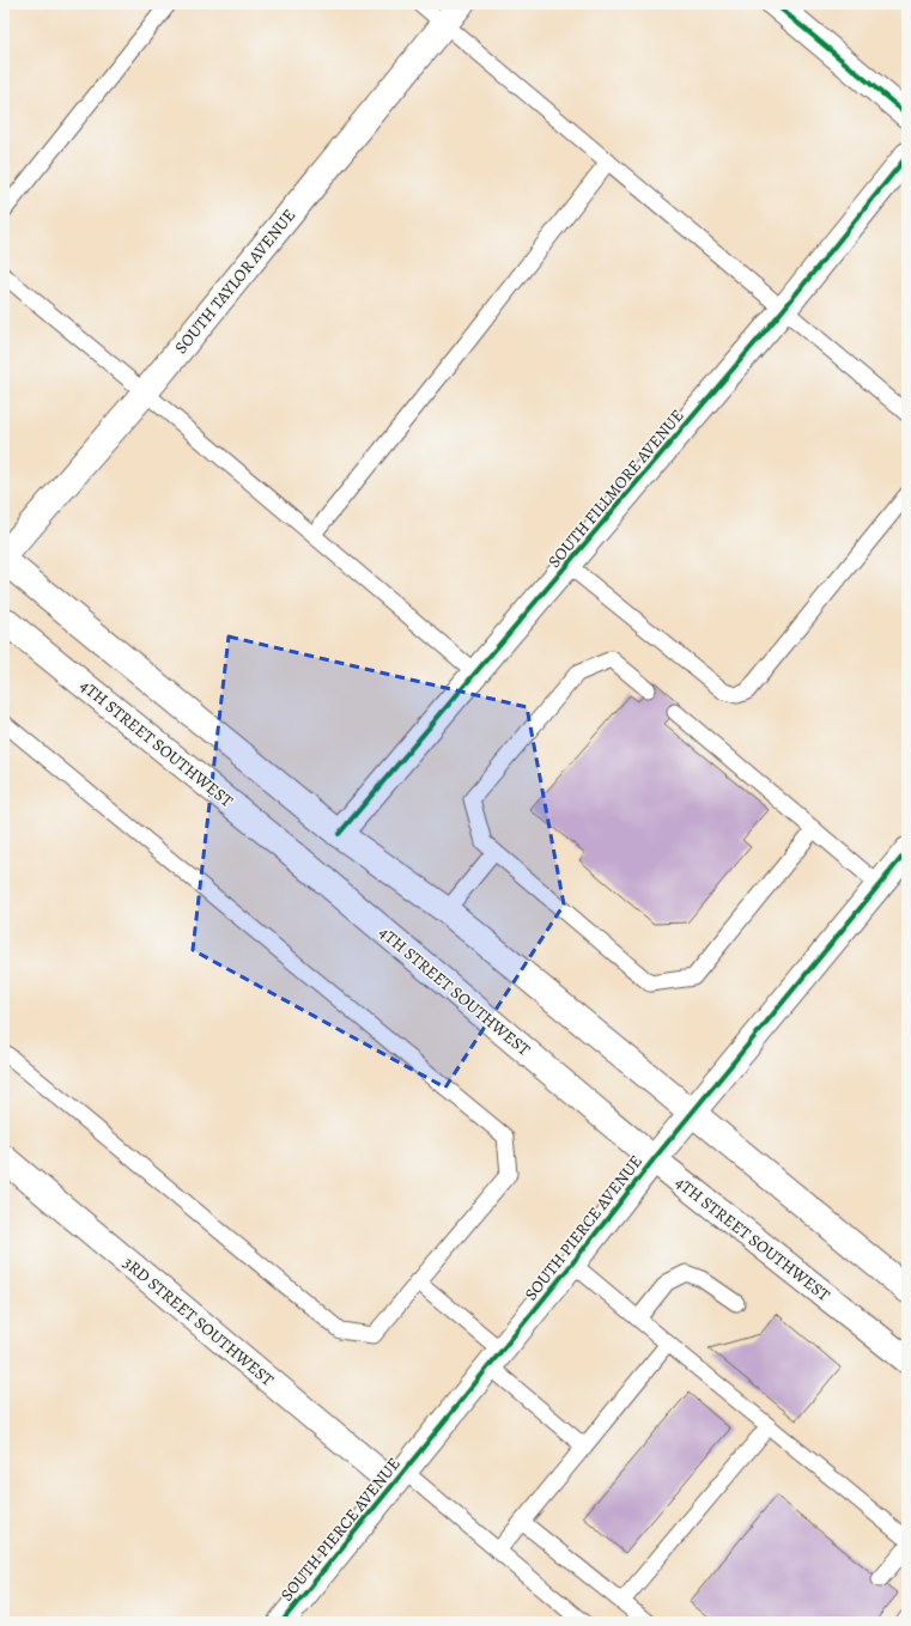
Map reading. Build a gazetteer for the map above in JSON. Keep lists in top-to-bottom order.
{
  "streets": {
    "main road": [
      "SOUTH TAYLOR AVENUE",
      "SOUTH FILLMORE AVENUE",
      "4TH STREET SOUTHWEST",
      "SOUTH PIERCE AVENUE",
      "3RD STREET SOUTHWEST"
    ]
  },
  "crossings": [
    ["4TH STREET SOUTHWEST", "SOUTH PIERCE AVENUE"],
    ["SOUTH PIERCE AVENUE", "3RD STREET SOUTHWEST"]
  ]
}
